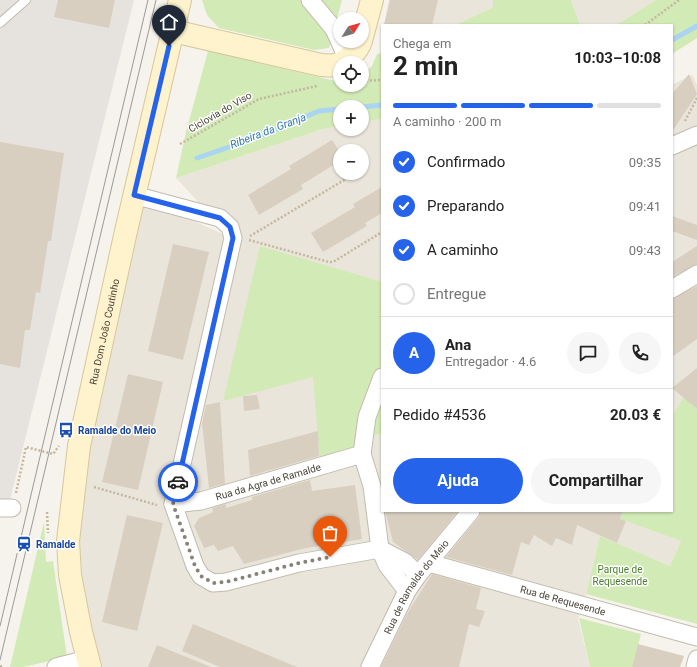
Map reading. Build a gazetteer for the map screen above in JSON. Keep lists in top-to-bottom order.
{
  "streets": {
    "main road": ["Rua Dom João Coutinho"],
    "street": ["Rua da Agra de Ramalde", "Rua de Ramalde do Meio", "Rua de Requesende"],
    "path": ["Ciclovia do Viso"]
  },
  "crossings": [
    ["Rua de Ramalde do Meio", "Rua de Requesende"]
  ],
  "water": ["Ribeira da Granja"],
  "parks": ["Parque de Requesende"],
  "places": {
    "bus stop": ["Ramalde do Meio"],
    "station": ["Ramalde"]
  },
  "north": "top right",
  "page": {
    "map_buttons": ["+", "−"],
    "heading": ["2 min", "Chega em", "10:03–10:08"],
    "panel": [
      "Ana",
      "Entregador · 4.6",
      "Pedido #4536",
      "20.03 €"
    ],
    "bar": "A caminho · 200 m",
    "list": [
      ["Confirmado", "09:35"],
      ["Preparando", "09:41"],
      ["A caminho", "09:43"],
      "Entregue"
    ],
    "round": "A",
    "buttons": ["Ajuda", "Compartilhar"]
  }
}
